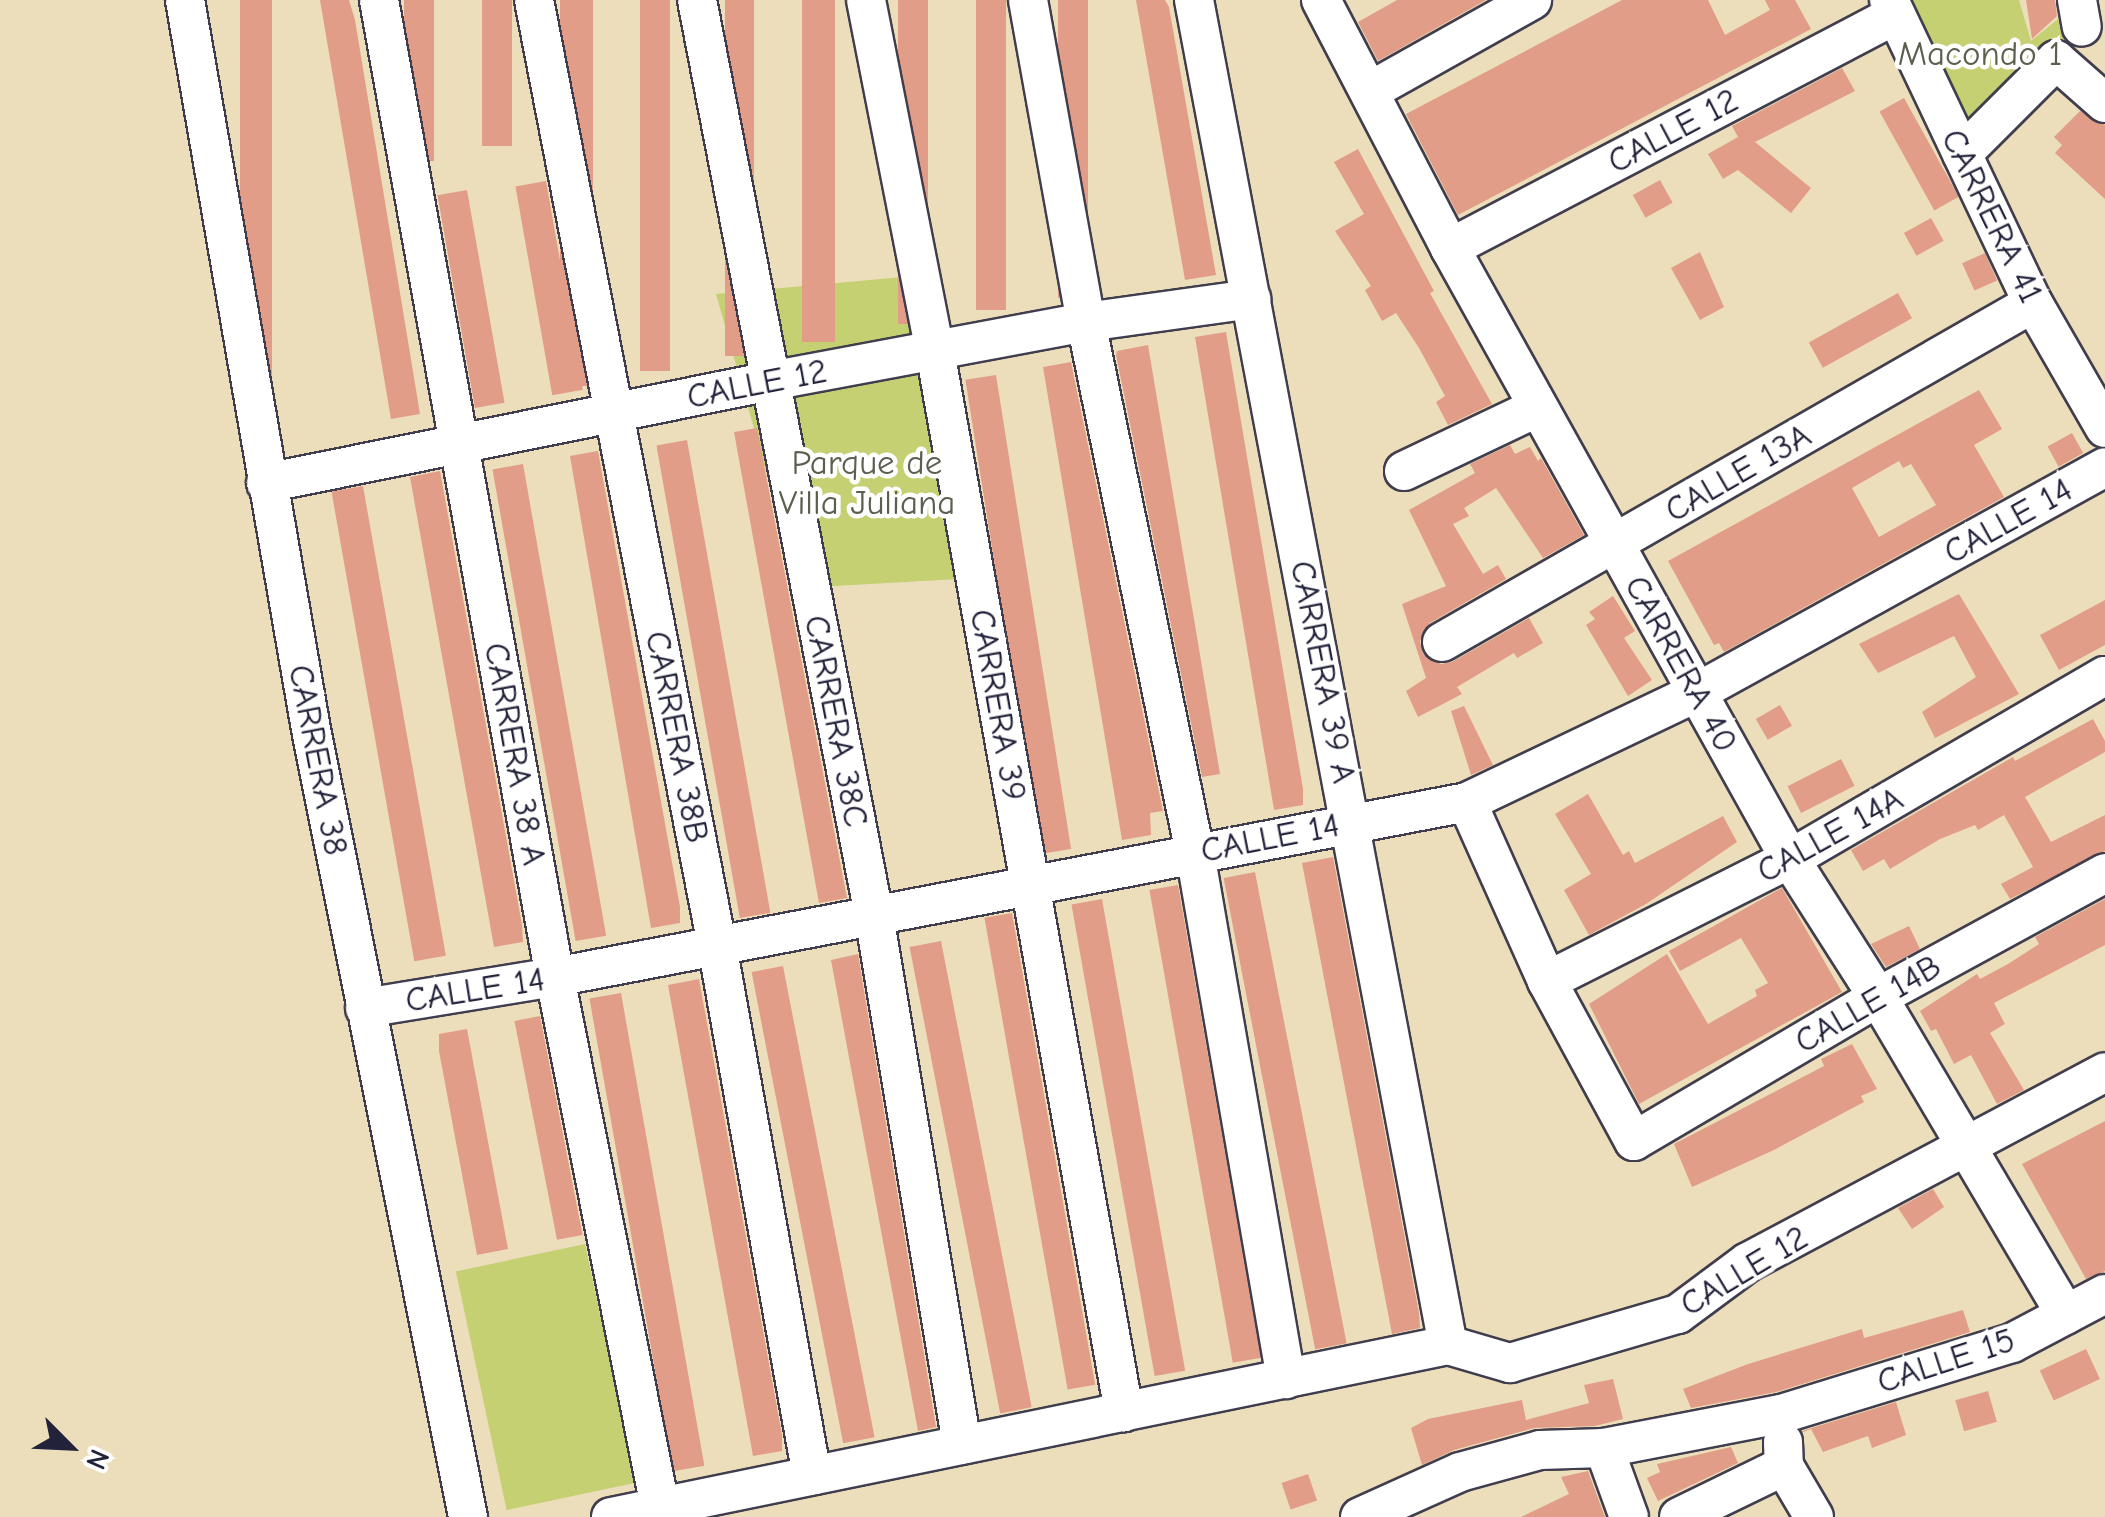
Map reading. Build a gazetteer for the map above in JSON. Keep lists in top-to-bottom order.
{
  "streets": {
    "street": [
      "CALLE 12",
      "CARRERA 41",
      "CALLE 13A",
      "CALLE 14",
      "CARRERA 40",
      "CARRERA 39 A",
      "CARRERA 39",
      "CARRERA 38C",
      "CARRERA 38B",
      "CARRERA 38 A",
      "CARRERA 38",
      "CALLE 14A",
      "CALLE 14B",
      "CALLE 15"
    ]
  },
  "crossings": [
    ["CALLE 12", "CARRERA 41"],
    ["CALLE 12", "CARRERA 40"],
    ["CALLE 12", "CARRERA 39 A"],
    ["CALLE 12", "CARRERA 39"],
    ["CALLE 12", "CARRERA 38C"],
    ["CALLE 12", "CARRERA 38B"],
    ["CALLE 12", "CARRERA 38 A"],
    ["CALLE 12", "CARRERA 38"],
    ["CARRERA 41", "CALLE 13A"],
    ["CALLE 13A", "CARRERA 40"],
    ["CALLE 14", "CARRERA 40"],
    ["CALLE 14", "CARRERA 39 A"],
    ["CALLE 14", "CARRERA 39"],
    ["CALLE 14", "CARRERA 38C"],
    ["CALLE 14", "CARRERA 38B"],
    ["CALLE 14", "CARRERA 38 A"],
    ["CALLE 14", "CARRERA 38"],
    ["CARRERA 40", "CALLE 14A"],
    ["CARRERA 40", "CALLE 14B"],
    ["CARRERA 40", "CALLE 15"],
    ["CALLE 14A", "CALLE 14B"]
  ],
  "parks": ["Macondo 1", "Parque de Villa Juliana"],
  "north": "bottom right"
}
